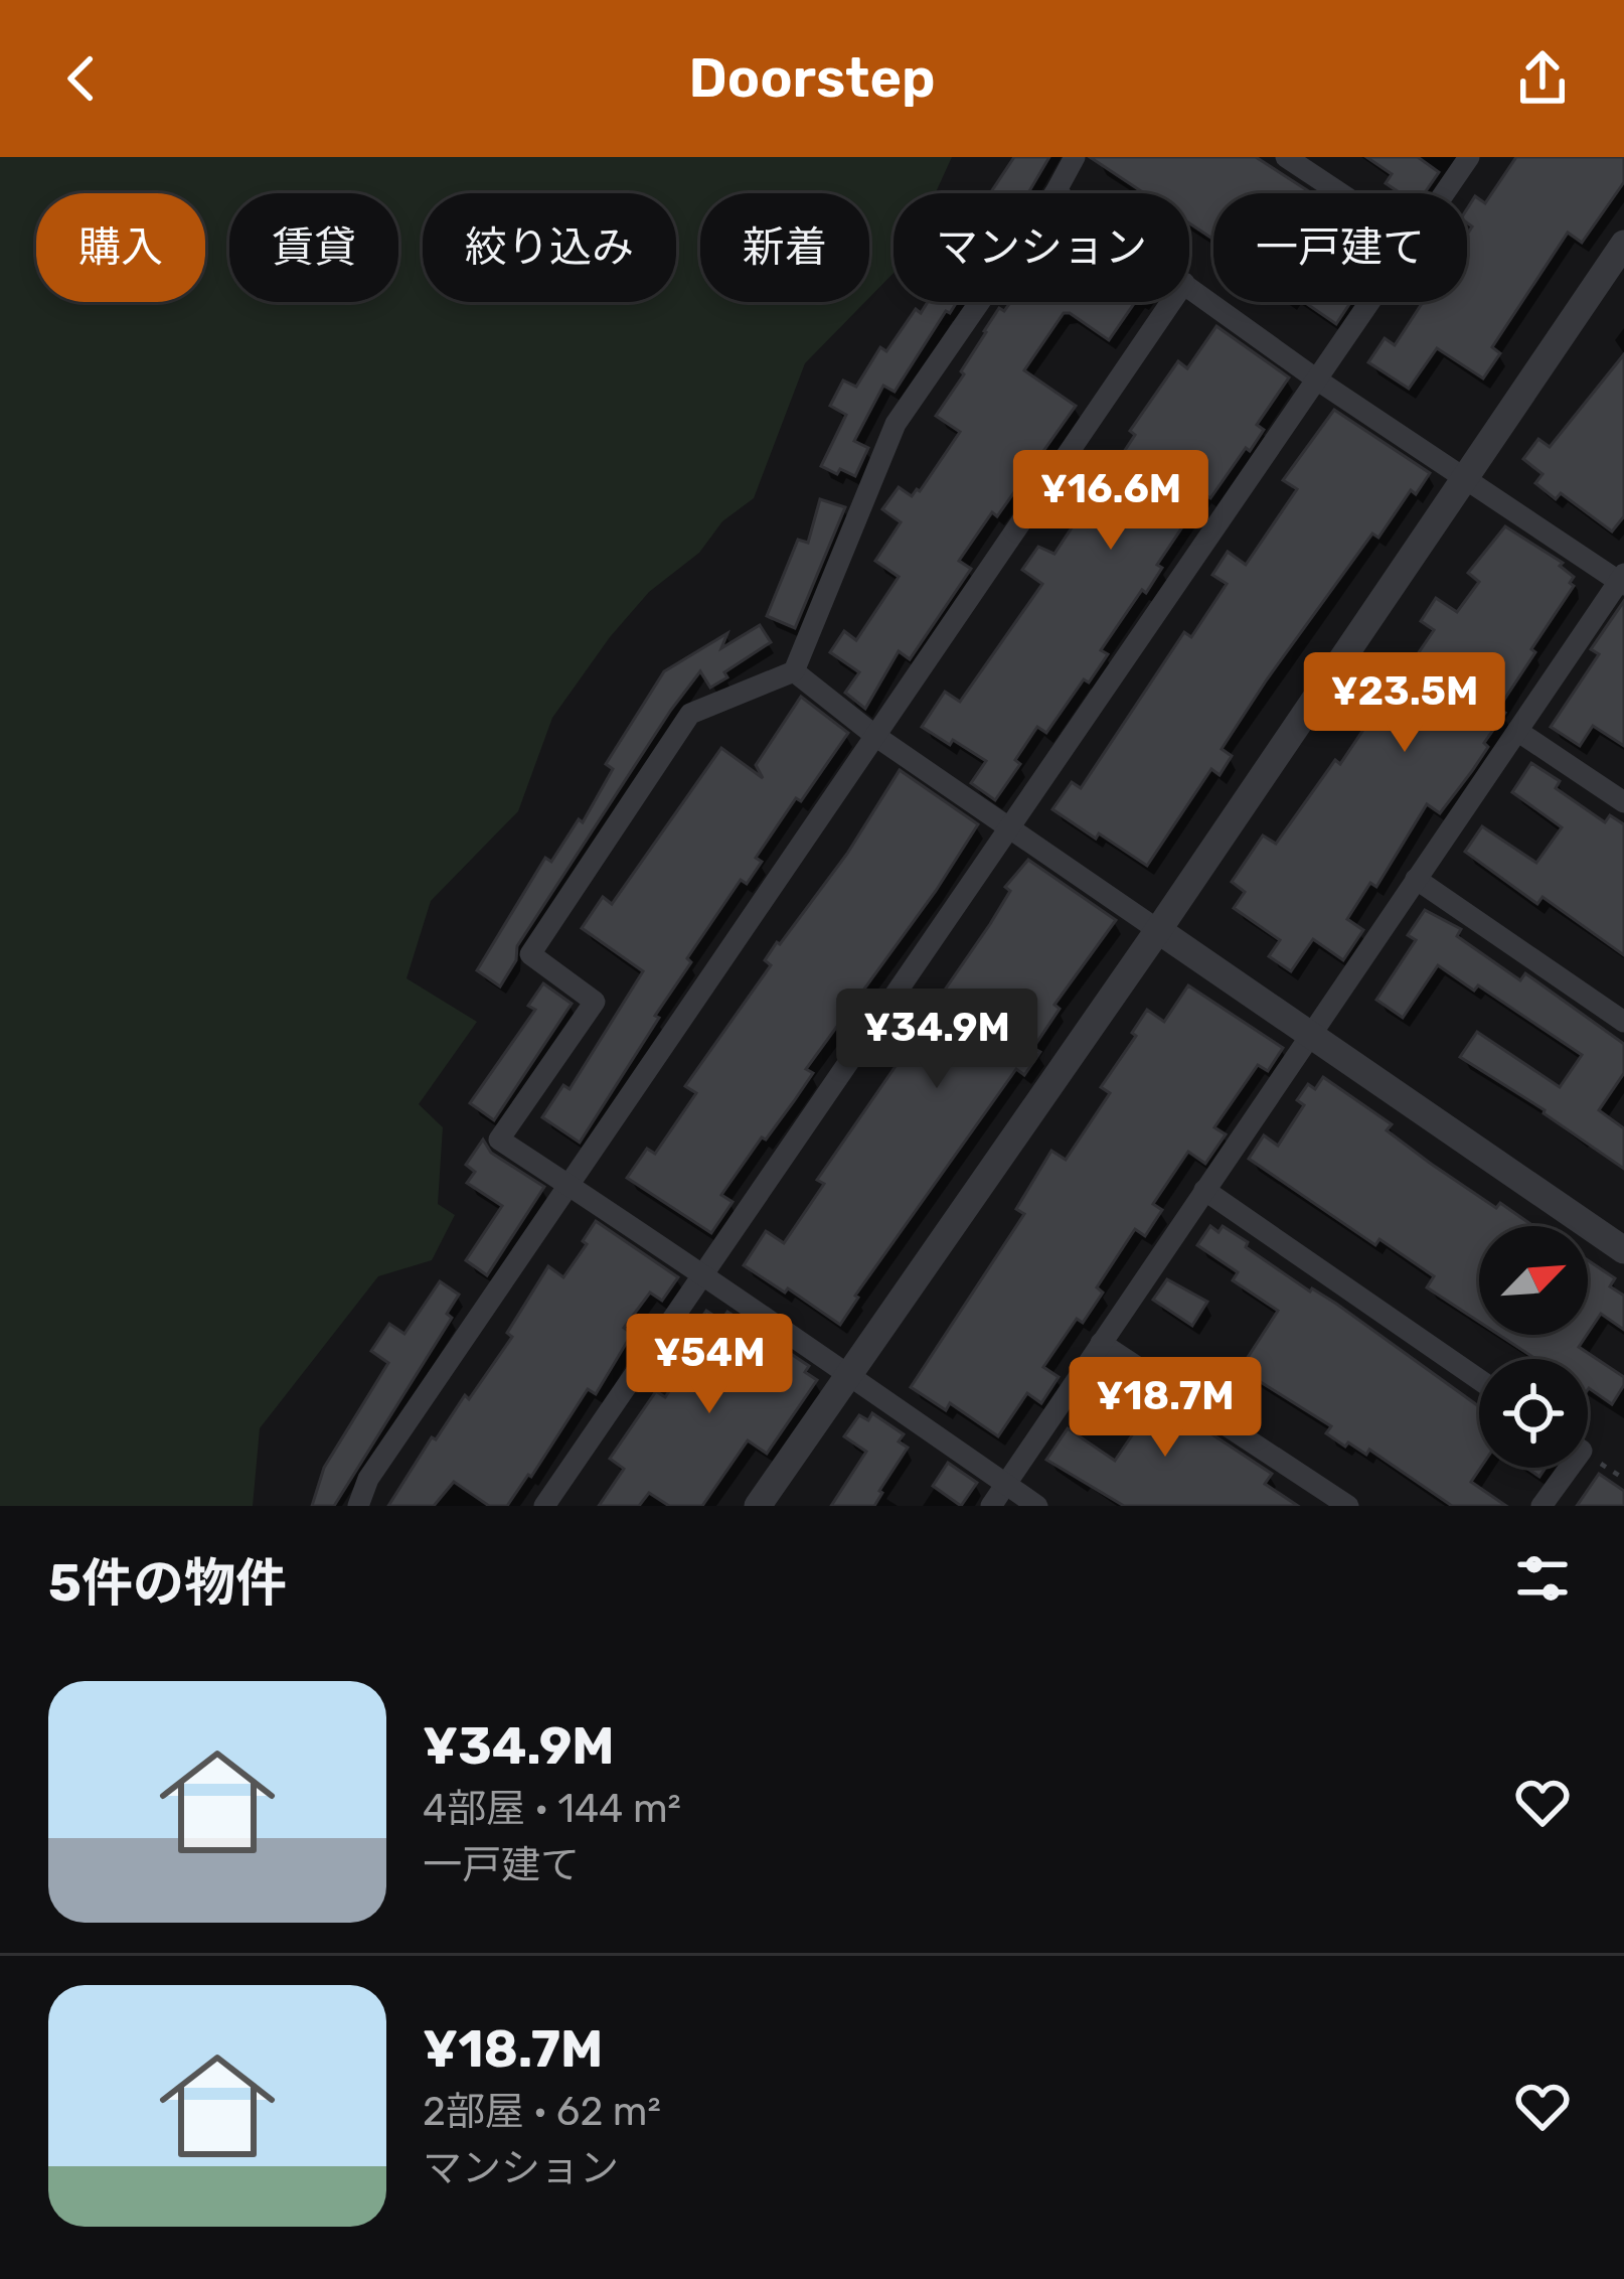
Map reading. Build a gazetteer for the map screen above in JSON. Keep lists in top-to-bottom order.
{
  "north": "top right",
  "page": {
    "header": "Doorstep",
    "chip": [
      "購入",
      "賃貸",
      "絞り込み",
      "新着",
      "マンション",
      "一戸建て"
    ],
    "price": [
      "¥16.6M",
      "¥23.5M",
      "¥34.9M",
      "¥54M",
      "¥18.7M"
    ],
    "heading": "5件の物件",
    "list": [
      {
        "name": "¥34.9M",
        "note": "4部屋 · 144 m² · 一戸建て"
      },
      {
        "name": "¥18.7M",
        "note": "2部屋 · 62 m² · マンション"
      }
    ]
  }
}
